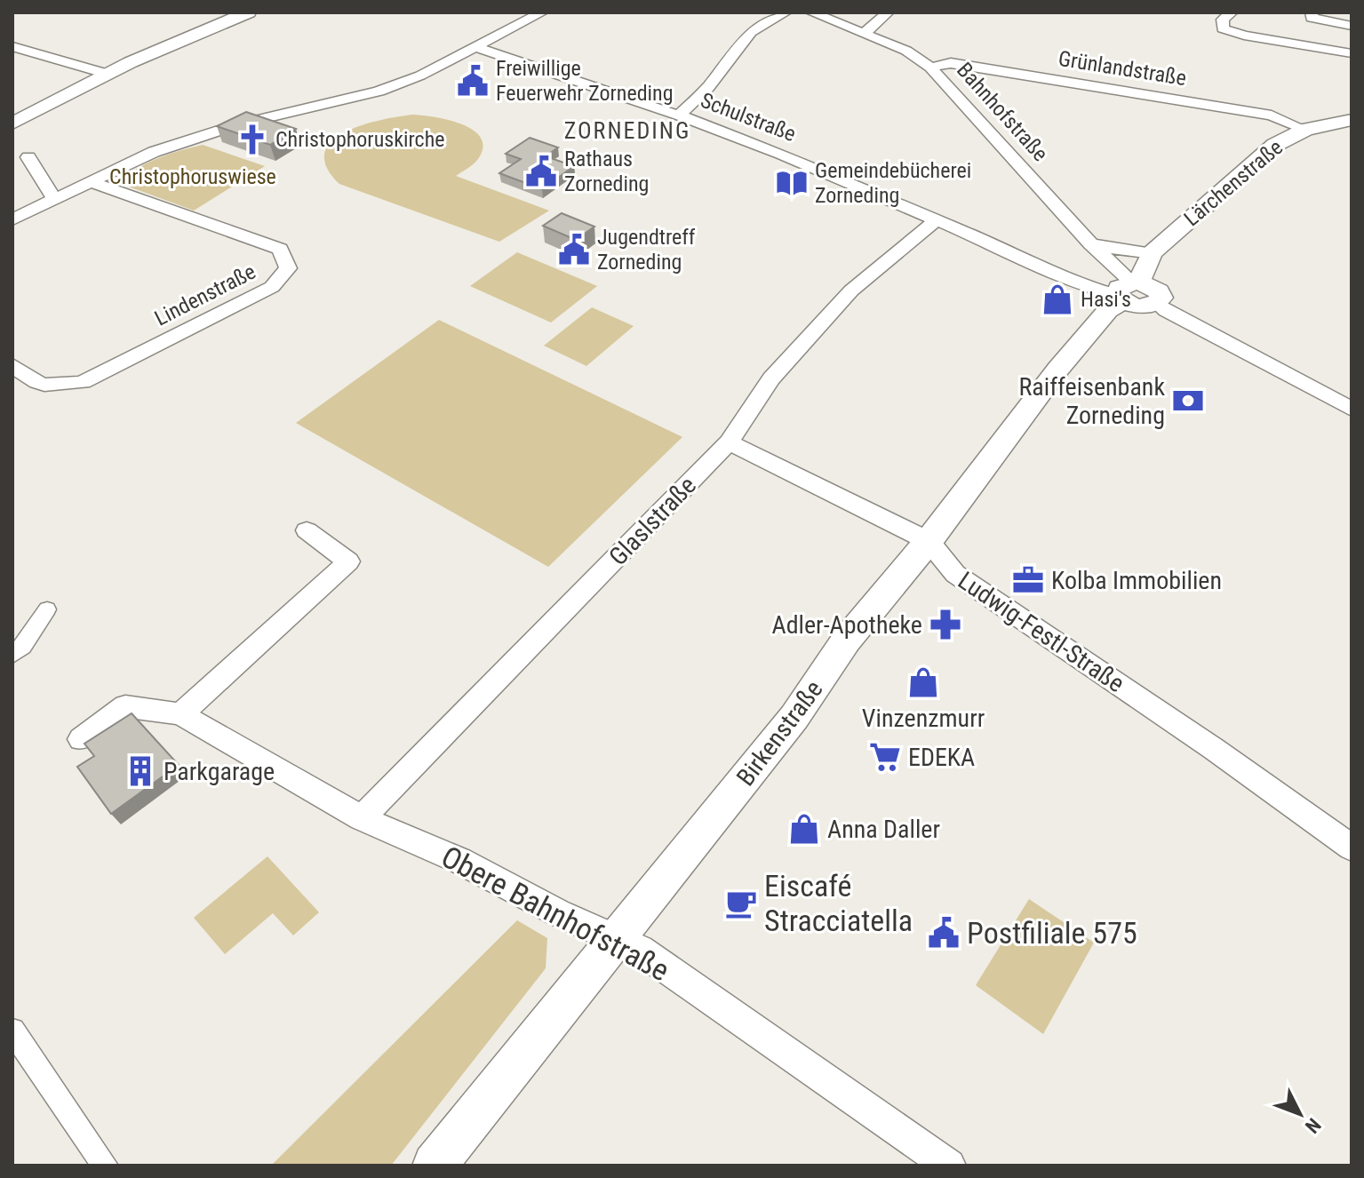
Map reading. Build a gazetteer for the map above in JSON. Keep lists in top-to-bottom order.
{
  "streets": {
    "street": [
      "Grünlandstraße",
      "Bahnhofstraße",
      "Schulstraße",
      "Lärchenstraße",
      "Lindenstraße",
      "Glaslstraße",
      "Ludwig-Festl-Straße",
      "Birkenstraße",
      "Obere Bahnhofstraße"
    ]
  },
  "crossings": [
    ["Grünlandstraße", "Bahnhofstraße"],
    ["Grünlandstraße", "Lärchenstraße"],
    ["Bahnhofstraße", "Schulstraße"],
    ["Bahnhofstraße", "Lärchenstraße"],
    ["Bahnhofstraße", "Birkenstraße"],
    ["Schulstraße", "Lärchenstraße"],
    ["Schulstraße", "Glaslstraße"],
    ["Schulstraße", "Birkenstraße"],
    ["Lärchenstraße", "Birkenstraße"],
    ["Glaslstraße", "Ludwig-Festl-Straße"],
    ["Glaslstraße", "Obere Bahnhofstraße"],
    ["Ludwig-Festl-Straße", "Birkenstraße"],
    ["Birkenstraße", "Obere Bahnhofstraße"]
  ],
  "districts": ["ZORNEDING"],
  "parks": ["Christophoruswiese"],
  "places": {
    "public building": [
      "Freiwillige Feuerwehr Zorneding",
      "Rathaus Zorneding",
      "Jugendtreff Zorneding",
      "Postfiliale 575"
    ],
    "church": ["Christophoruskirche"],
    "library": ["Gemeindebücherei Zorneding"],
    "shop": ["Hasi's", "Vinzenzmurr", "Anna Daller"],
    "bank": ["Raiffeisenbank Zorneding"],
    "office": ["Kolba Immobilien"],
    "pharmacy": ["Adler-Apotheke"],
    "supermarket": ["EDEKA"],
    "building": ["Parkgarage"],
    "cafe": ["Eiscafé Stracciatella"]
  },
  "north": "bottom right"
}
